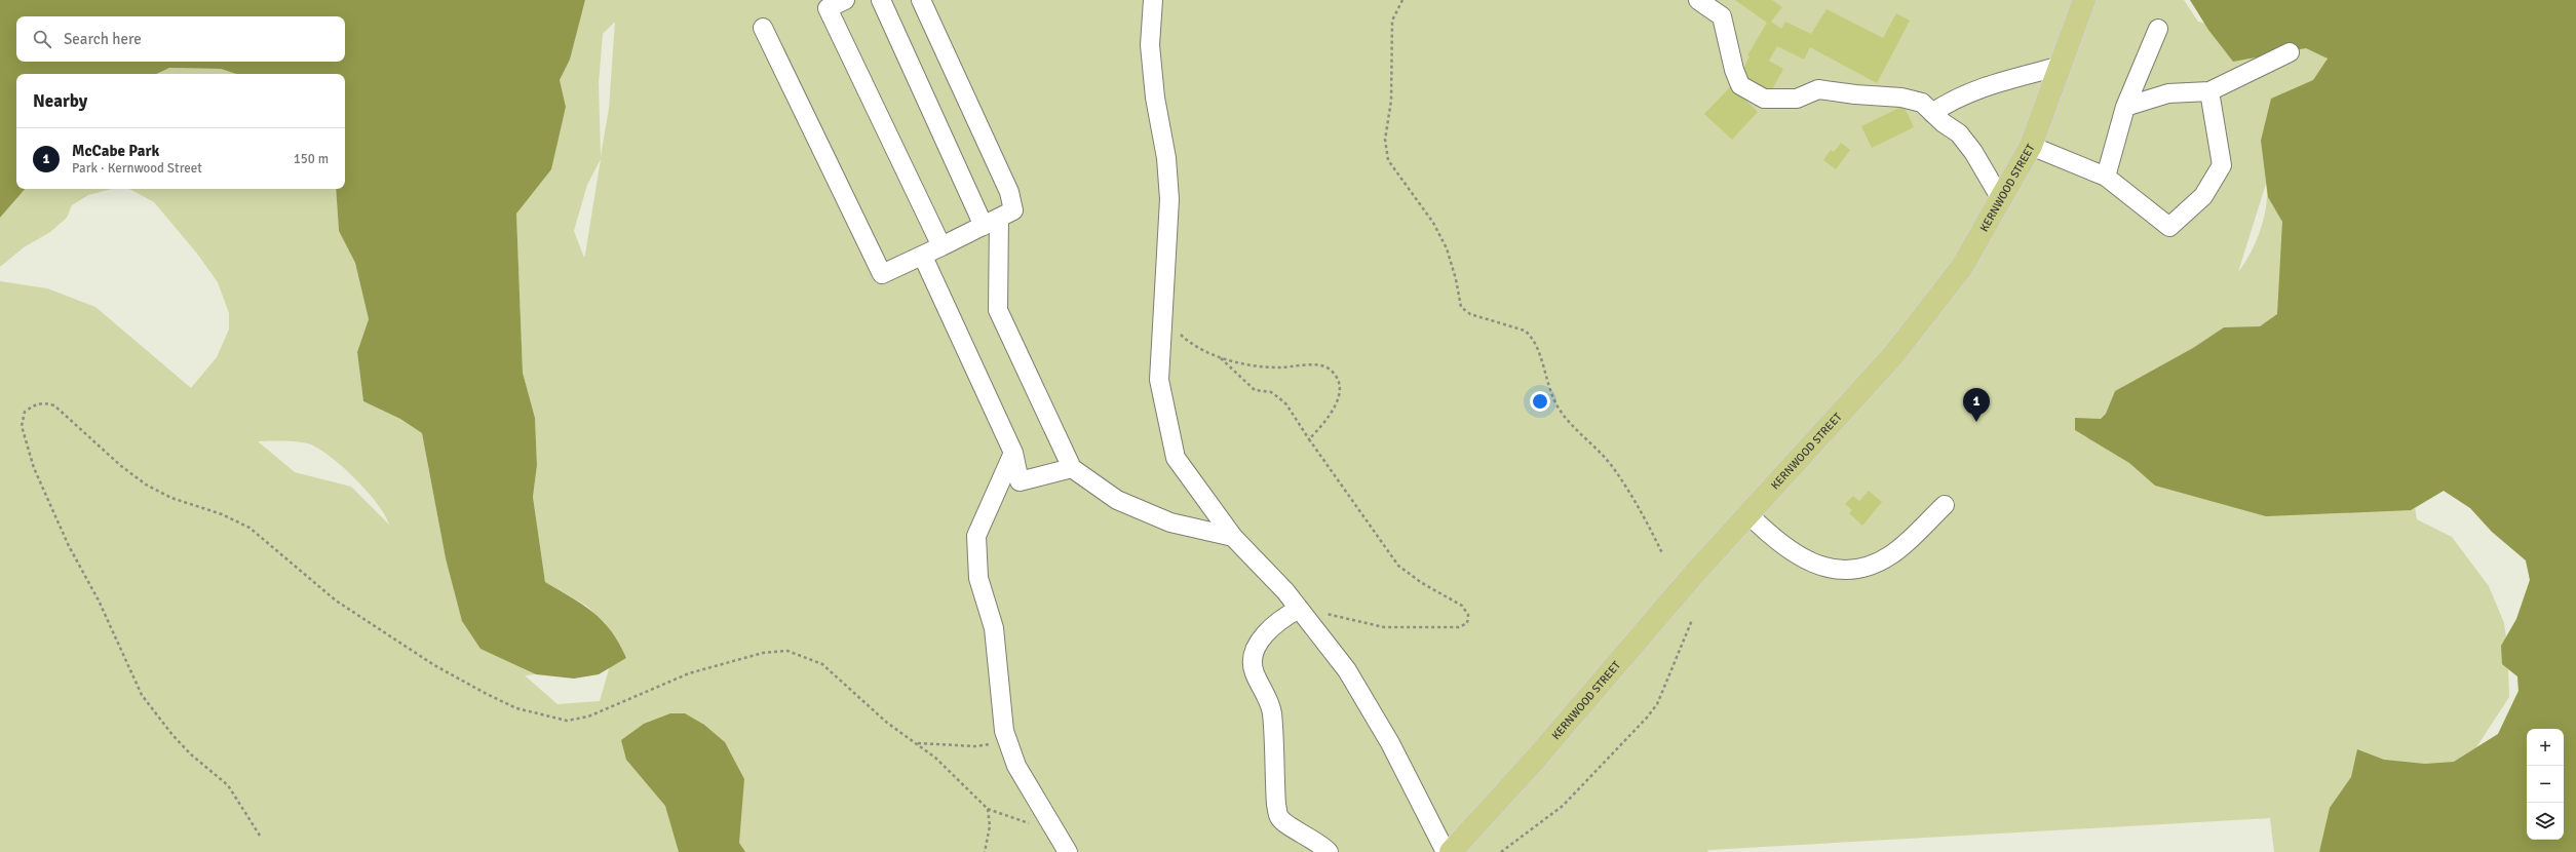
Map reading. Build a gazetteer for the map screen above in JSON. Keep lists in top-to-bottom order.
{
  "streets": {
    "main road": ["KERNWOOD STREET"]
  },
  "page": {
    "search": "Search here",
    "heading": "Nearby",
    "list": [
      {
        "mark": "1",
        "name": "McCabe Park",
        "note": "Park · Kernwood Street",
        "value": "150 m"
      }
    ],
    "pins": "1",
    "map_buttons": ["+", "−"]
  }
}
